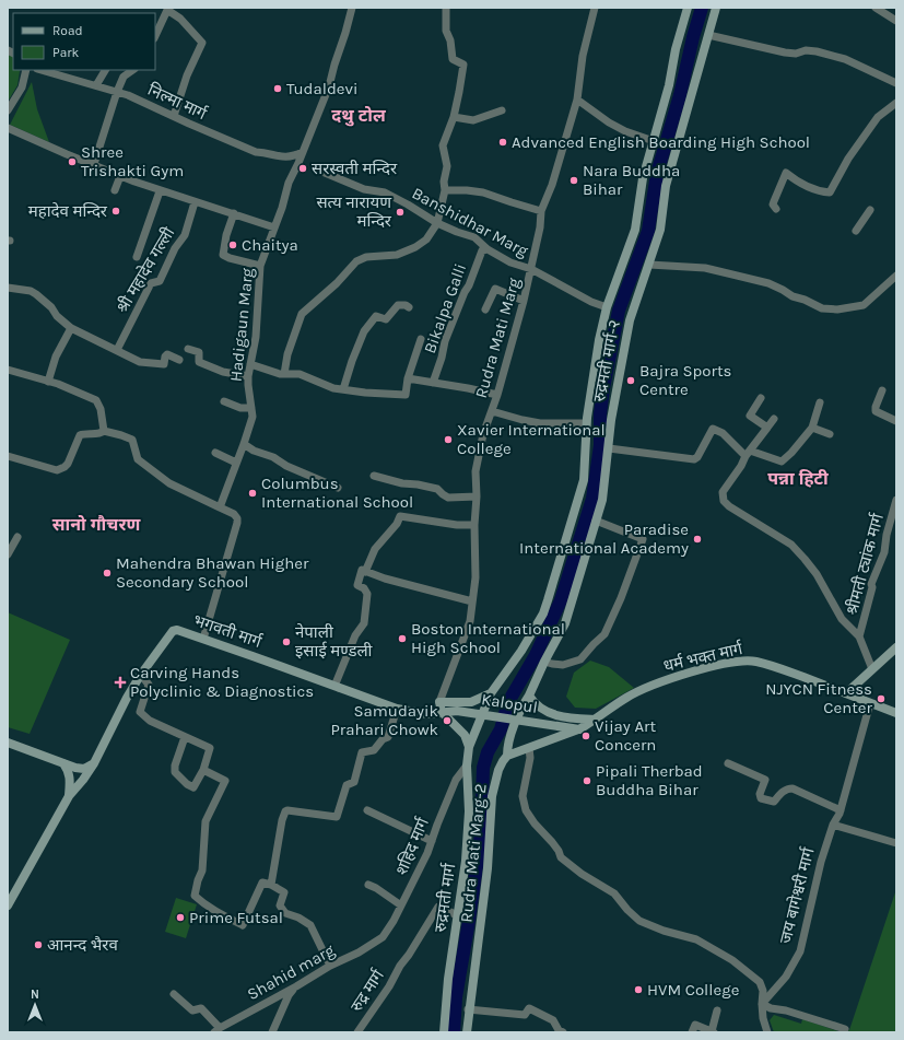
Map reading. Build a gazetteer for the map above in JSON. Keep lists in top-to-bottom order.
{
  "streets": {
    "street": [
      "निल्मा मार्ग",
      "Banshidhar Marg",
      "श्री महादेव गल्ली",
      "Bikalpa Galli",
      "Hadigaun Marg",
      "Rudra Mati Marg",
      "रुद्रमती मार्ग-२",
      "श्रीमती ट्यांक मार्ग",
      "भगवती मार्ग",
      "धर्म भक्त मार्ग",
      "Kalopul",
      "शहिद मार्ग",
      "Rudra Mati Marg-2",
      "जय बागेश्वरी मार्ग",
      "रुद्रमती मार्ग",
      "Shahid marg",
      "रुद्र मार्ग"
    ]
  },
  "crossings": [
    ["निल्मा मार्ग", "Hadigaun Marg"],
    ["Banshidhar Marg", "Bikalpa Galli"],
    ["Banshidhar Marg", "Rudra Mati Marg"],
    ["रुद्रमती मार्ग-२", "Rudra Mati Marg-2"],
    ["भगवती मार्ग", "Kalopul"],
    ["धर्म भक्त मार्ग", "Kalopul"],
    ["शहिद मार्ग", "रुद्रमती मार्ग"],
    ["शहिद मार्ग", "Shahid marg"],
    ["रुद्रमती मार्ग", "रुद्र मार्ग"]
  ],
  "districts": ["दथु टोल", "पन्ना हिटी", "सानो गौचरण"],
  "places": {
    "other": [
      "Tudaldevi",
      "Advanced English Boarding High School",
      "Shree Trishakti Gym",
      "सरस्वती मन्दिर",
      "Nara Buddha Bihar",
      "महादेव मन्दिर",
      "सत्य नारायण मन्दिर",
      "Chaitya",
      "Bajra Sports Centre",
      "Xavier International College",
      "Columbus International School",
      "Paradise International Academy",
      "Mahendra Bhawan Higher Secondary School",
      "Boston International High School",
      "नेपाली इसाई मण्डली",
      "NJYCN Fitness Center",
      "Samudayik Prahari Chowk",
      "Vijay Art Concern",
      "Pipali Therbad Buddha Bihar",
      "Prime Futsal",
      "आनन्द भैरव",
      "HVM College"
    ],
    "health": ["Carving Hands Polyclinic & Diagnostics"]
  },
  "legend": ["Road", "Park"],
  "north": "top"
}
